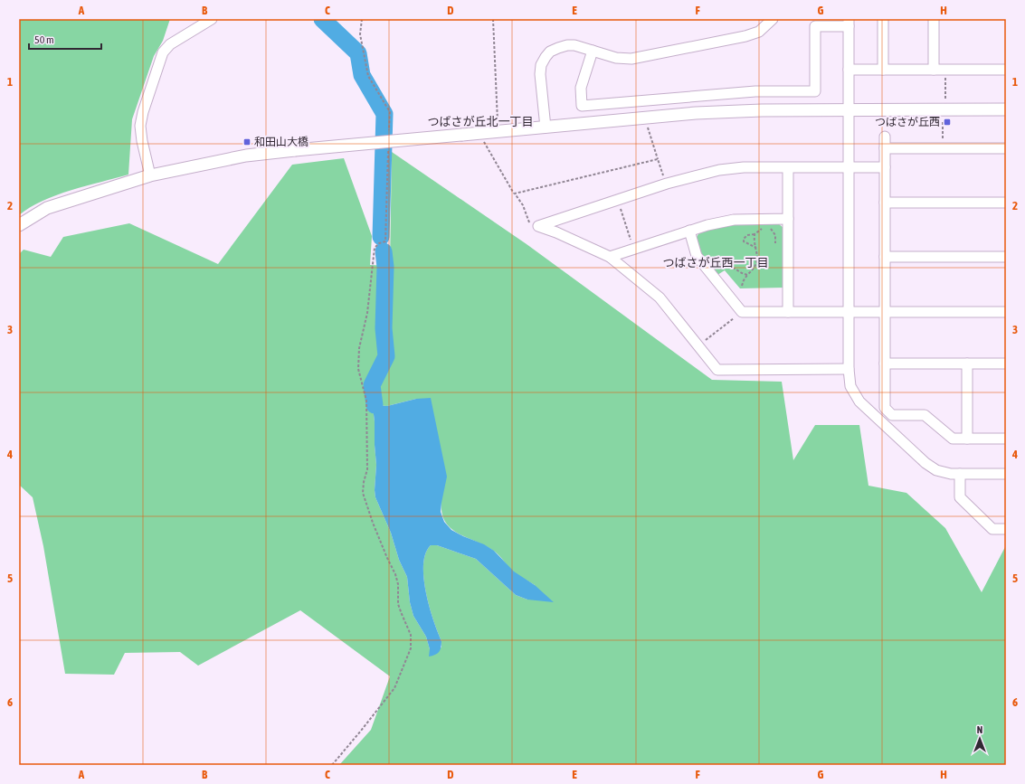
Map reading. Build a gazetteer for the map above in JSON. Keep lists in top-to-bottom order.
{
  "districts": ["つばさが丘北一丁目", "つばさが丘西一丁目"],
  "places": {
    "transit": ["つばさが丘西", "和田山大橋"]
  },
  "scale_bar": "50 m",
  "north": "top",
  "grid": {
    "columns": [
      "A",
      "B",
      "C",
      "D",
      "E",
      "F",
      "G",
      "H"
    ],
    "rows": [
      "1",
      "2",
      "3",
      "4",
      "5",
      "6"
    ]
  }
}
